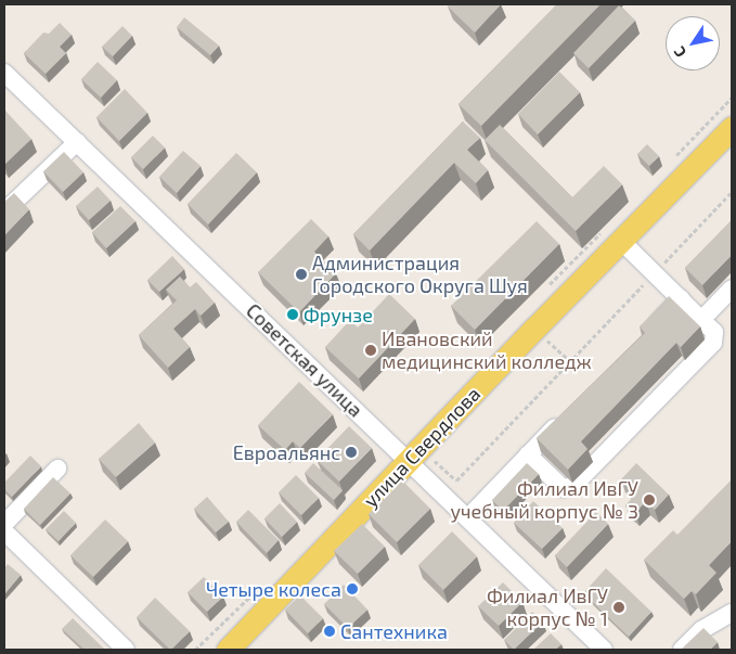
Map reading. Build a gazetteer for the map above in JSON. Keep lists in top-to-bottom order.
{
  "streets": {
    "main road": ["улица Свердлова"],
    "street": ["Советская улица"]
  },
  "crossings": [
    ["Советская улица", "улица Свердлова"]
  ],
  "places": [
    "Администрация Городского Округа Шуя",
    "Фрунзе",
    "Ивановский медицинский колледж",
    "Евроальянс",
    "Филиал ИвГУ учебный корпус № 3",
    "Четыре колеса",
    "Филиал ИвГУ корпус № 1",
    "Сантехника"
  ],
  "north": "bottom left"
}
